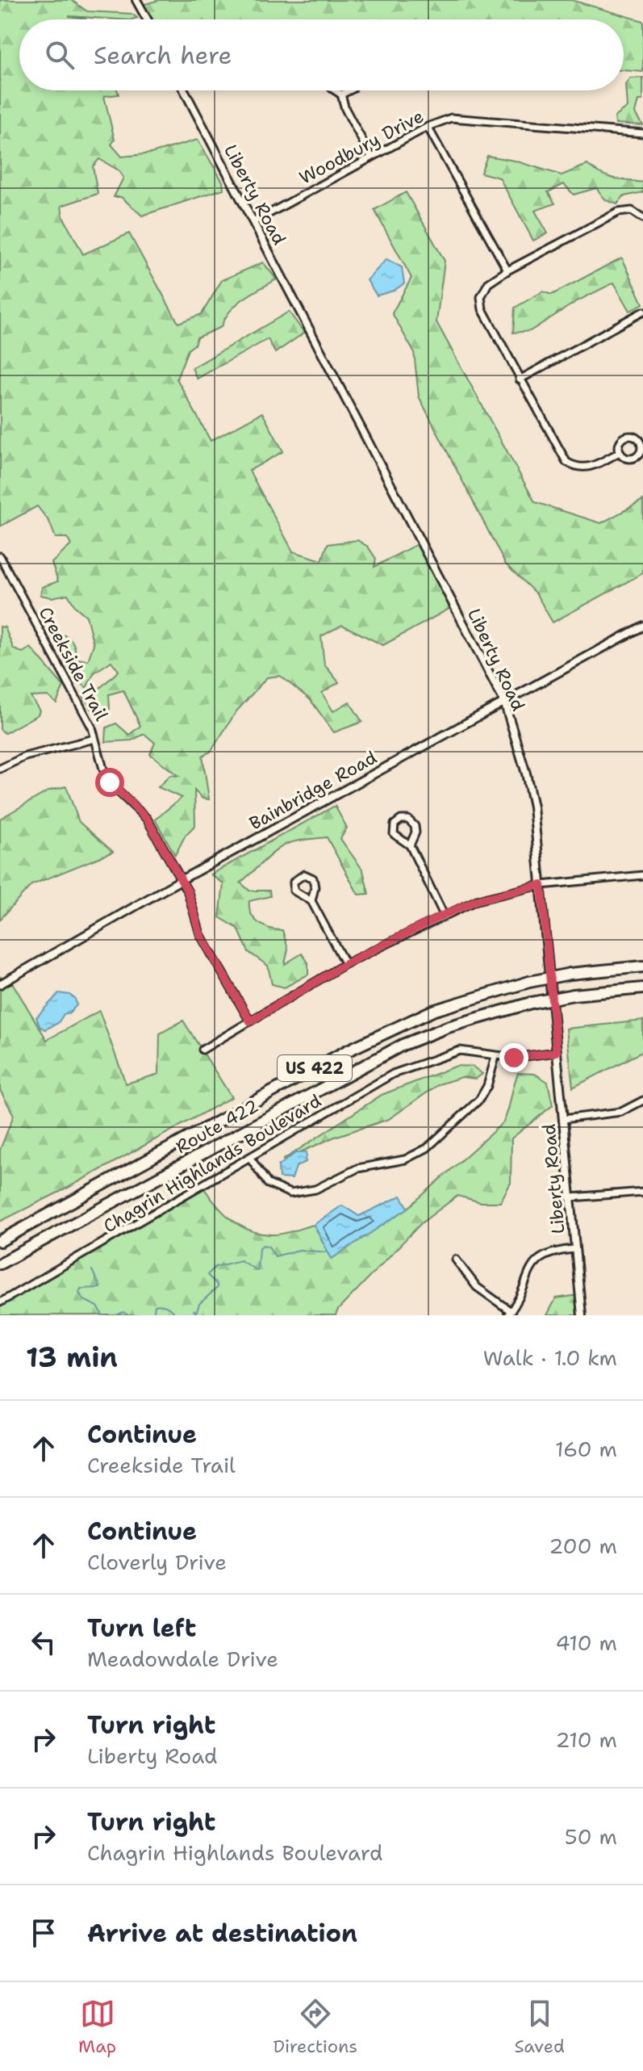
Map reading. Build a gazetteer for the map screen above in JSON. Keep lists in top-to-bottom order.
{
  "streets": {
    "highway": ["US 422", "Route 422"],
    "street": [
      "Woodbury Drive",
      "Liberty Road",
      "Creekside Trail",
      "Bainbridge Road",
      "Chagrin Highlands Boulevard"
    ]
  },
  "crossings": [
    ["Woodbury Drive", "Liberty Road"],
    ["Liberty Road", "Bainbridge Road"],
    ["Liberty Road", "Chagrin Highlands Boulevard"],
    ["Creekside Trail", "Bainbridge Road"]
  ],
  "page": {
    "search": "Search here",
    "heading": ["13 min", "Walk · 1.0 km"],
    "list": [
      ["Continue", "Creekside Trail", "160 m"],
      ["Continue", "Cloverly Drive", "200 m"],
      ["Turn left", "Meadowdale Drive", "410 m"],
      ["Turn right", "Liberty Road", "210 m"],
      ["Turn right", "Chagrin Highlands Boulevard", "50 m"],
      "Arrive at destination"
    ],
    "nav": ["Map", "Directions", "Saved"]
  }
}
